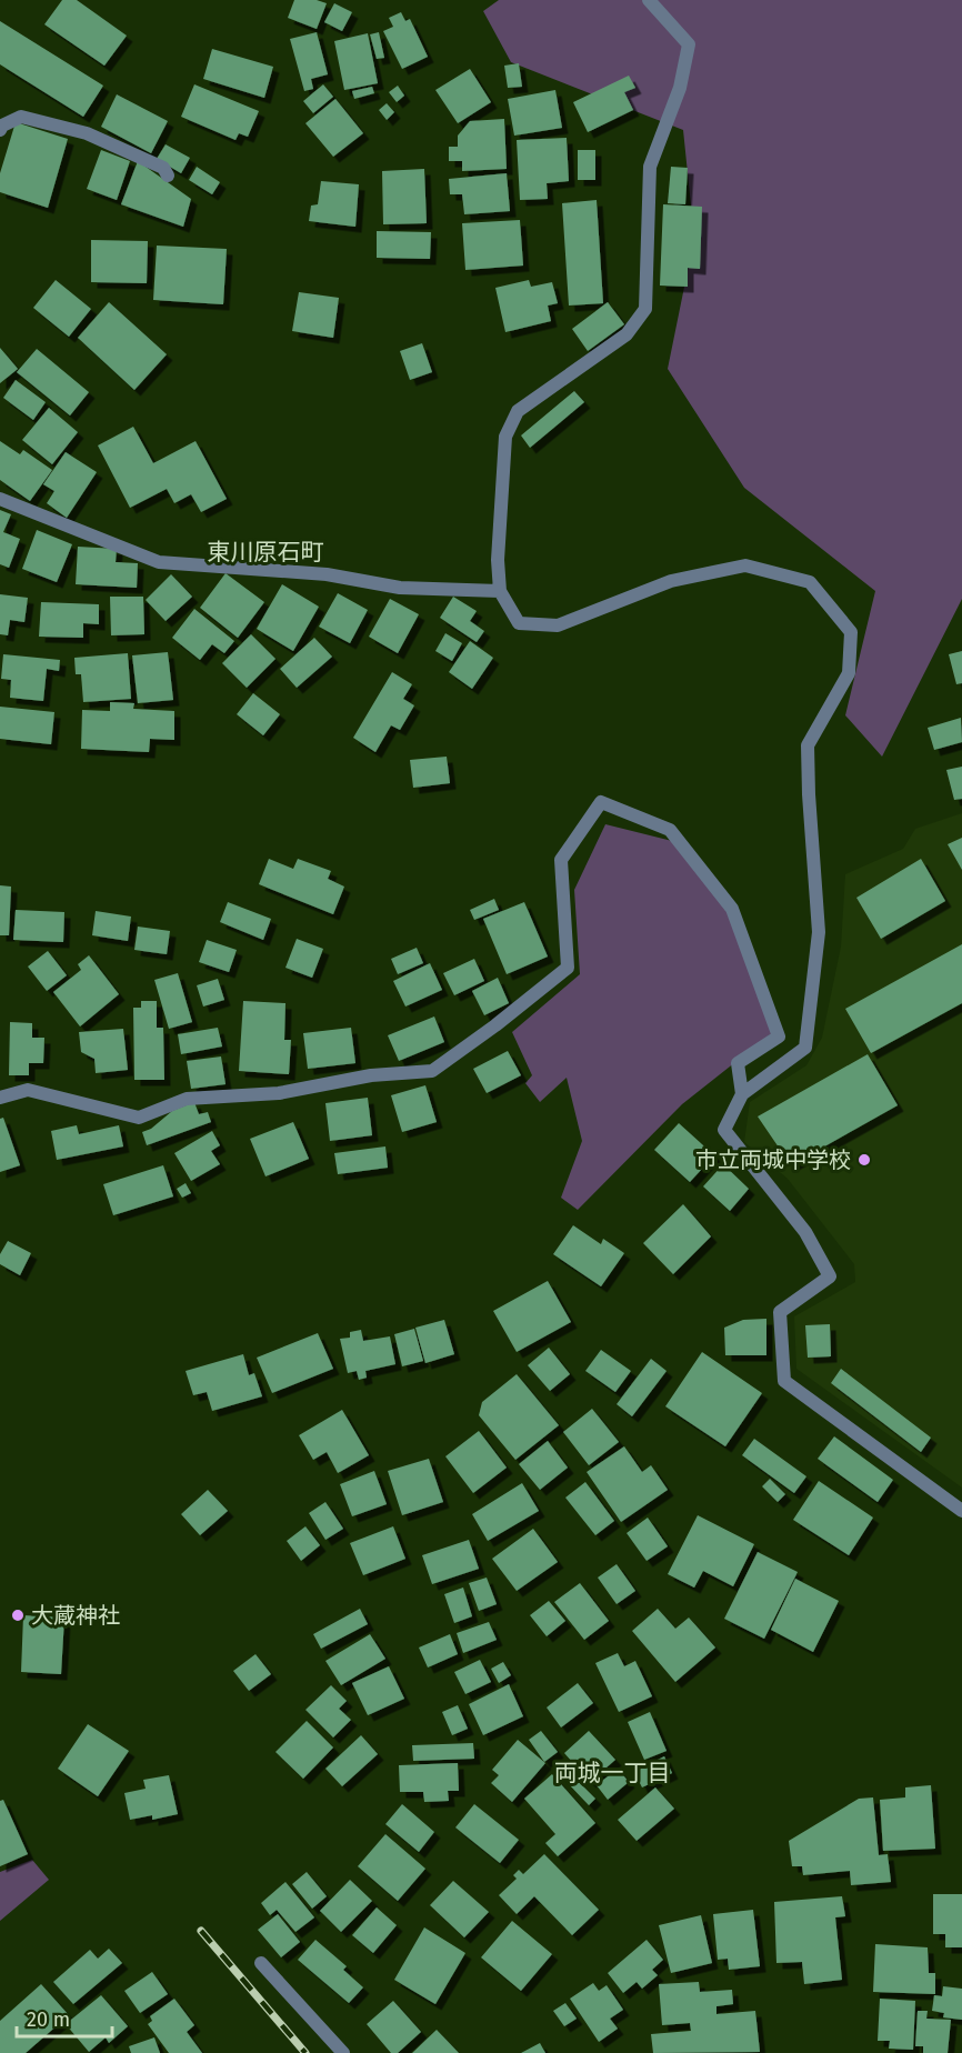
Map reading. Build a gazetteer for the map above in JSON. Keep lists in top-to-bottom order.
{
  "districts": ["東川原石町", "両城一丁目"],
  "places": ["市立両城中学校", "大蔵神社"],
  "scale_bar": "20 m"
}
